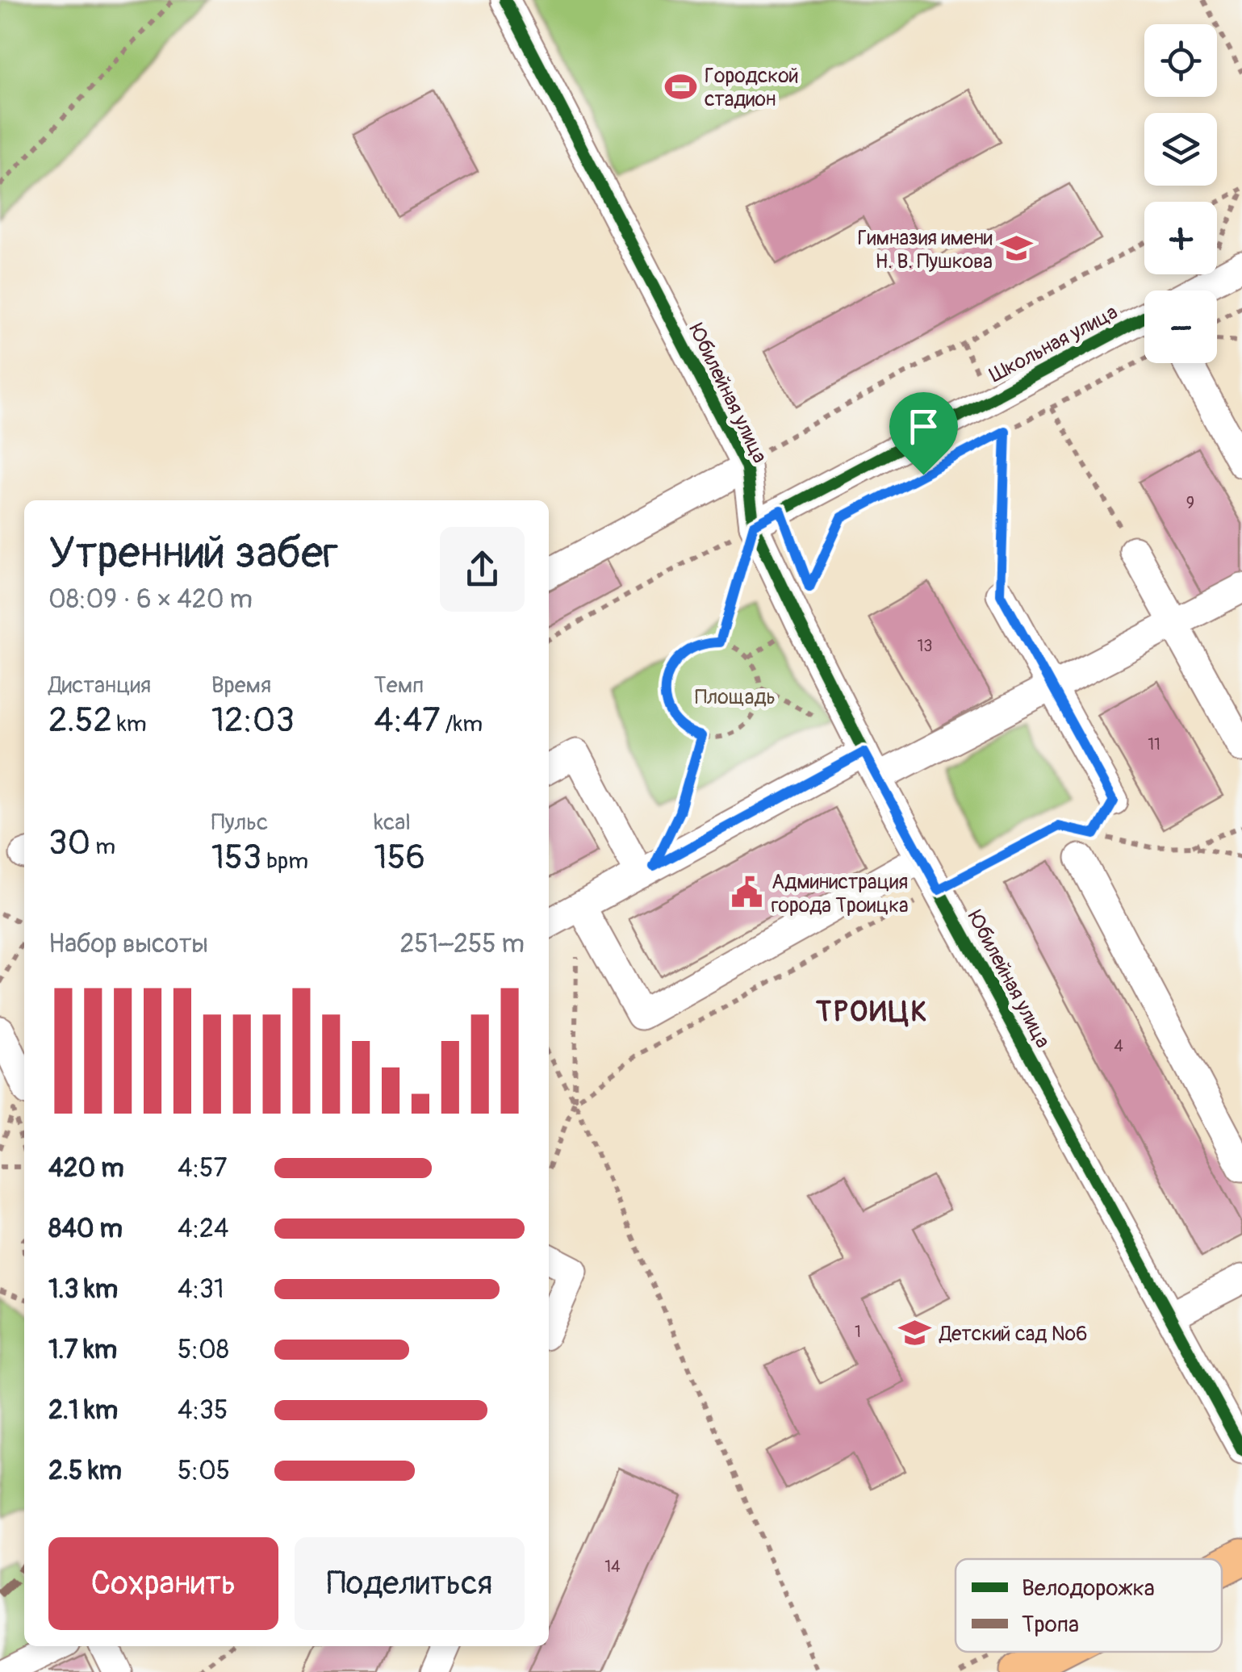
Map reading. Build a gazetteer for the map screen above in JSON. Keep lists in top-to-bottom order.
{
  "streets": {
    "street": ["Школьная улица", "Юбилейная улица"]
  },
  "crossings": [
    ["Школьная улица", "Юбилейная улица"]
  ],
  "districts": ["ТРОИЦК"],
  "parks": ["Площадь"],
  "places": {
    "sports": ["Городской стадион"],
    "school or university": ["Гимназия имени Н. В. Пушкова", "Детский сад №6"],
    "public building": ["Администрация города Троицка"]
  },
  "house_numbers": [
    "9",
    "13",
    "11",
    "4",
    "1",
    "14"
  ],
  "legend": ["Велодорожка", "Тропа"],
  "page": {
    "map_buttons": ["+", "−"],
    "heading": ["Утренний забег", "08:09 · 6 × 420 m"],
    "stats": [
      ["Дистанция", "2.52 km"],
      ["Время", "12:03"],
      ["Темп", "4:47 /km"],
      ["30 m"],
      ["Пульс", "153 bpm"],
      ["kcal", "156"]
    ],
    "chart": ["Набор высоты", "251–255 m"],
    "list": [
      {
        "name": "420 m",
        "note": "4:57"
      },
      {
        "name": "840 m",
        "note": "4:24"
      },
      {
        "name": "1.3 km",
        "note": "4:31"
      },
      {
        "name": "1.7 km",
        "note": "5:08"
      },
      {
        "name": "2.1 km",
        "note": "4:35"
      },
      {
        "name": "2.5 km",
        "note": "5:05"
      }
    ],
    "buttons": ["Сохранить", "Поделиться"]
  }
}
